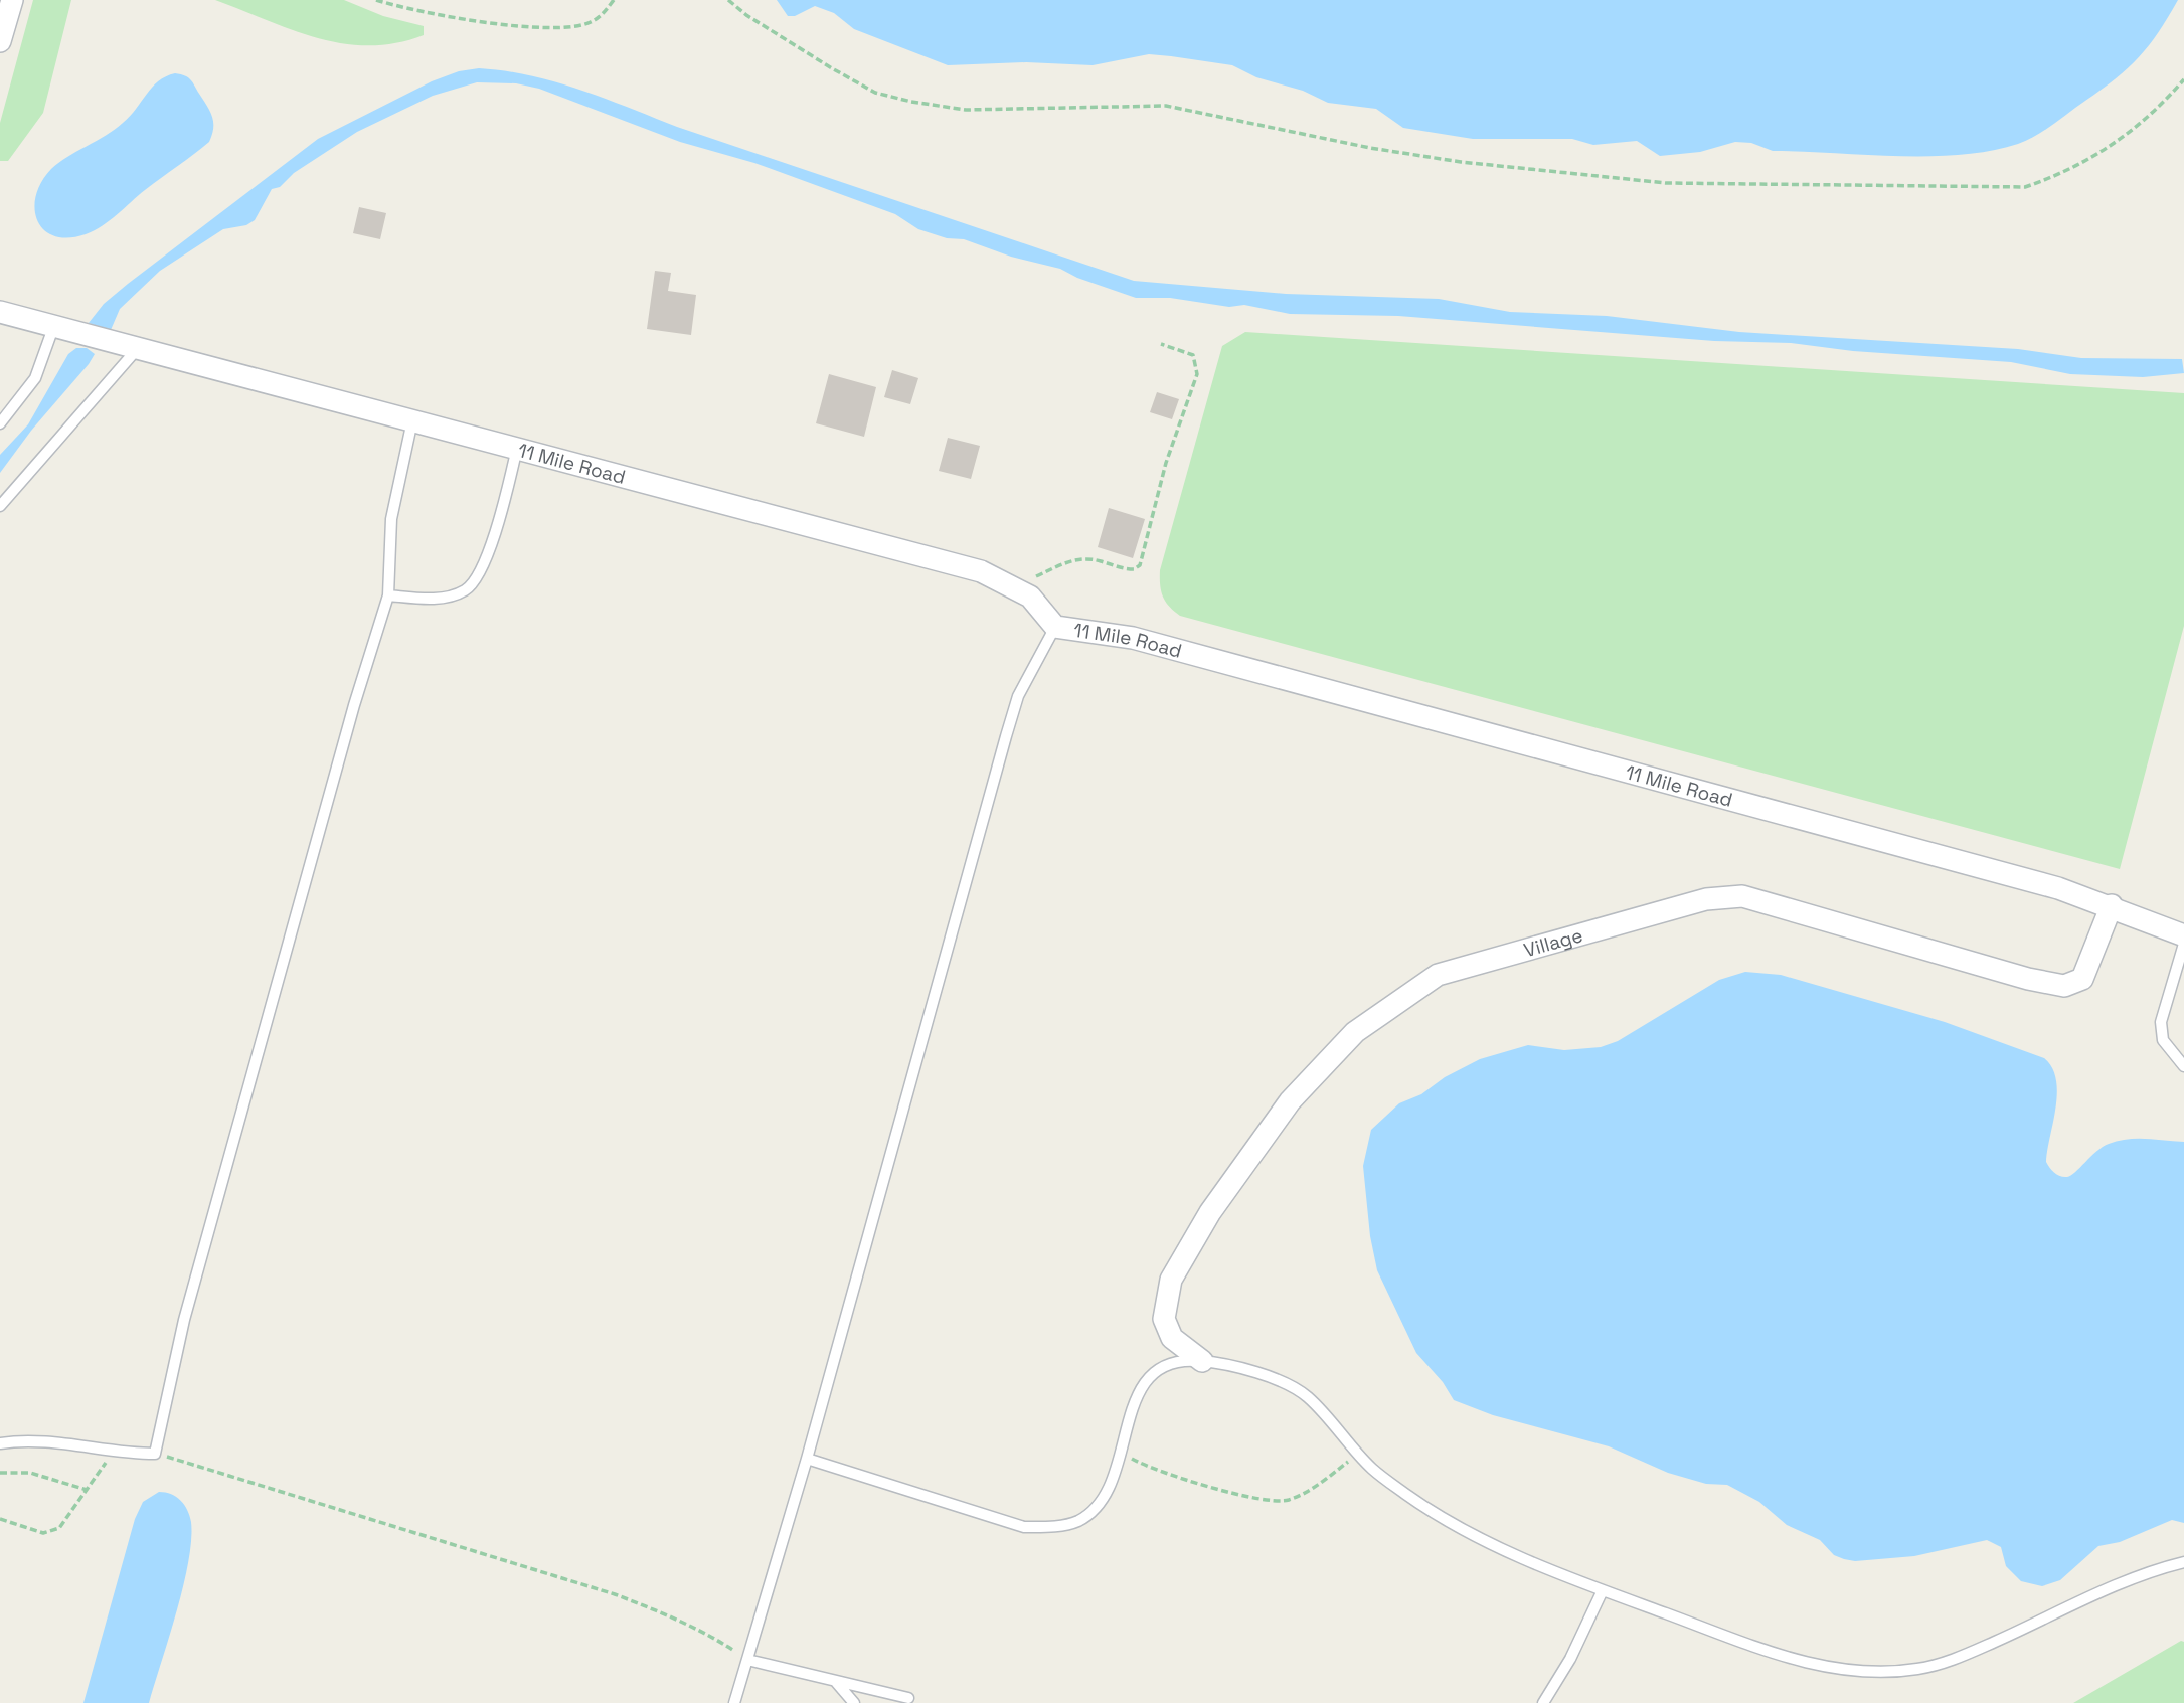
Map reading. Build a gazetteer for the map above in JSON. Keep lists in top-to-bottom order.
{
  "streets": {
    "street": ["11 Mile Road", "Village"]
  },
  "crossings": [
    ["11 Mile Road", "Village"]
  ]
}
